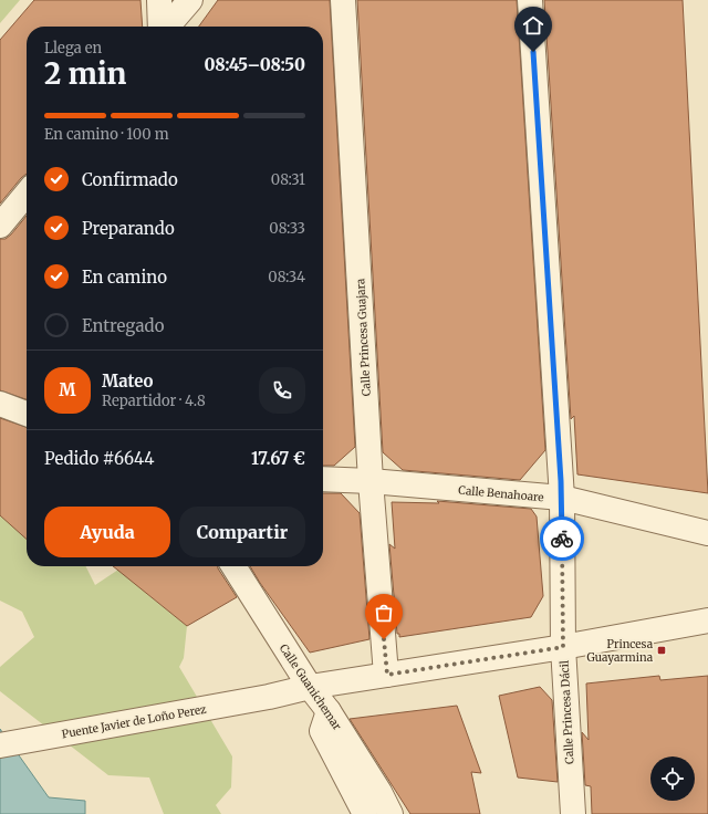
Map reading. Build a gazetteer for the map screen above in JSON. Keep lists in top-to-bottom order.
{
  "streets": {
    "street": [
      "Calle Princesa Guajara",
      "Calle Benahoare",
      "Calle Guanichemar",
      "Calle Princesa Dácil",
      "Puente Javier de Loño Perez"
    ]
  },
  "crossings": [
    ["Calle Princesa Guajara", "Calle Benahoare"],
    ["Calle Princesa Guajara", "Puente Javier de Loño Perez"],
    ["Calle Benahoare", "Calle Princesa Dácil"],
    ["Calle Guanichemar", "Puente Javier de Loño Perez"],
    ["Calle Princesa Dácil", "Puente Javier de Loño Perez"]
  ],
  "places": {
    "transit": ["Princesa Guayarmina"]
  },
  "page": {
    "heading": ["2 min", "Llega en", "08:45–08:50"],
    "panel": [
      "Mateo",
      "Repartidor · 4.8",
      "Pedido #6644",
      "17.67 €"
    ],
    "bar": "En camino · 100 m",
    "list": [
      ["Confirmado", "08:31"],
      ["Preparando", "08:33"],
      ["En camino", "08:34"],
      "Entregado"
    ],
    "round": "M",
    "buttons": ["Ayuda", "Compartir"]
  }
}
